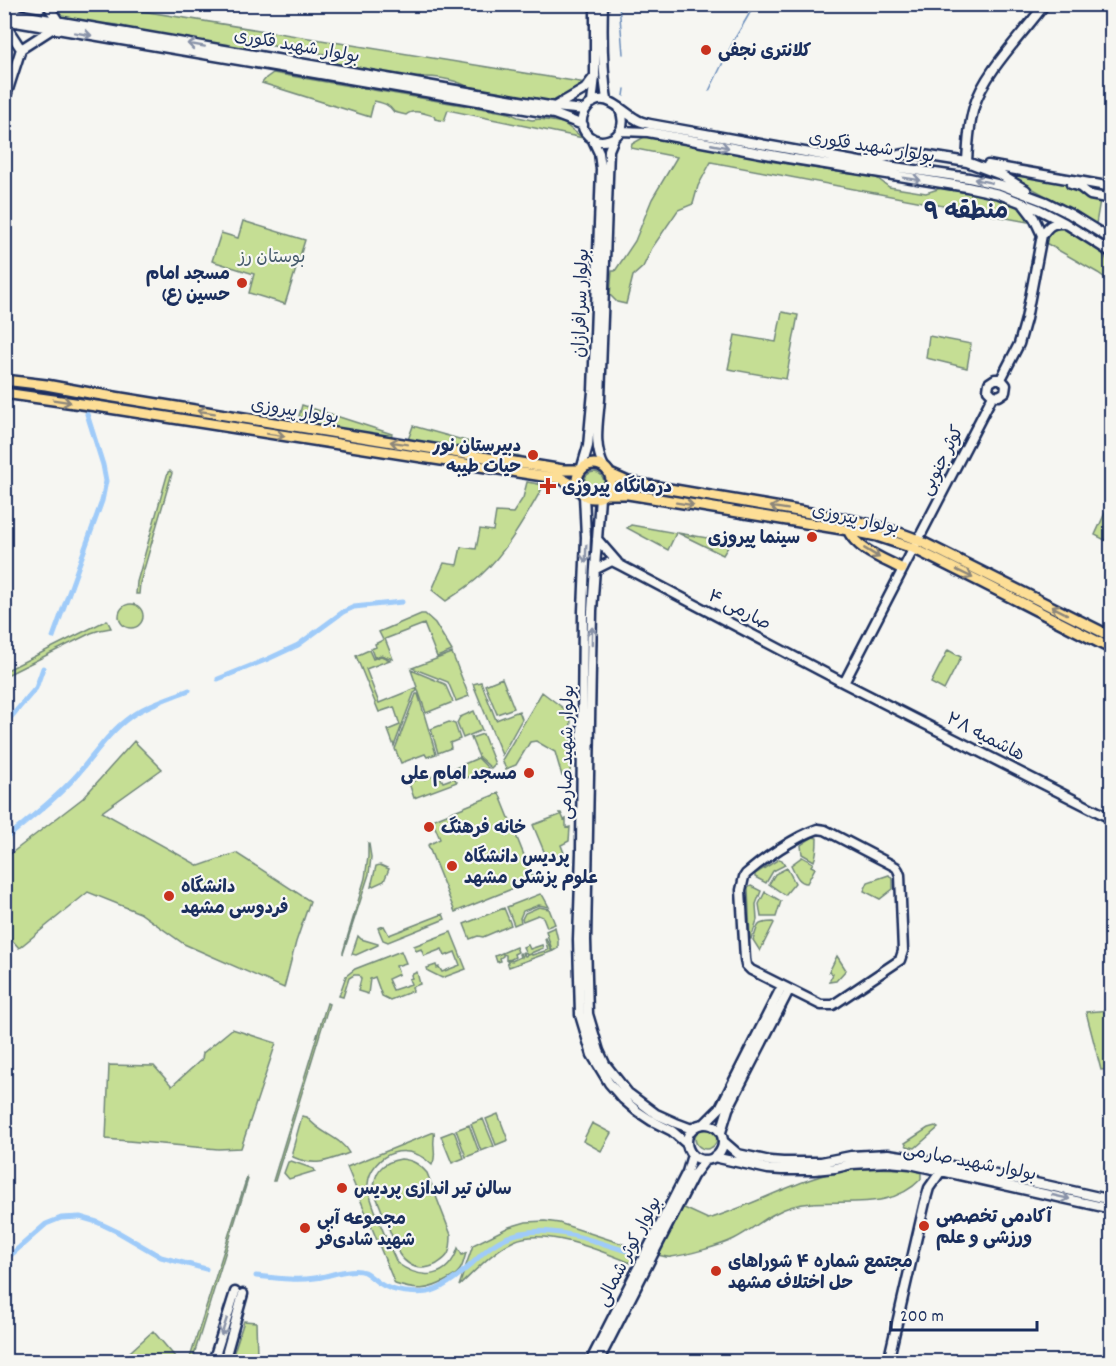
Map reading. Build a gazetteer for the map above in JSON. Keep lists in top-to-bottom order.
{
  "streets": {
    "main road": [
      "بولوار شهید فکوری",
      "بولوار سرافرازان",
      "بولوار پیروزی",
      "کوثر جنوبی",
      "صارمی ۴",
      "هاشمیه ۲۸",
      "بولوار شهید صارمی",
      "بولوار کوثر شمالی"
    ]
  },
  "crossings": [
    ["بولوار شهید فکوری", "بولوار سرافرازان"],
    ["بولوار سرافرازان", "بولوار پیروزی"],
    ["بولوار سرافرازان", "بولوار شهید صارمی"],
    ["بولوار پیروزی", "کوثر جنوبی"],
    ["بولوار پیروزی", "بولوار شهید صارمی"],
    ["کوثر جنوبی", "صارمی ۴"],
    ["کوثر جنوبی", "هاشمیه ۲۸"],
    ["صارمی ۴", "هاشمیه ۲۸"],
    ["بولوار شهید صارمی", "بولوار کوثر شمالی"]
  ],
  "districts": ["منطقه ۹"],
  "parks": ["بوستان رز"],
  "places": {
    "other": [
      "کلانتری نجفی",
      "مسجد امام حسین (ع)",
      "دبیرستان نور حیات طیبه",
      "سینما پیروزی",
      "مسجد امام علی",
      "خانه فرهنگ",
      "پردیس دانشگاه علوم پزشکی مشهد",
      "دانشگاه فردوسی مشهد",
      "سالن تیر اندازی پردیس",
      "آکادمی تخصصی ورزشی و علم",
      "مجموعه آبی شهید شادی‌فر",
      "مجتمع شماره ۴ شوراهای حل اختلاف مشهد"
    ],
    "health": ["درمانگاه پیروزی"]
  },
  "scale_bar": "200 m"
}
